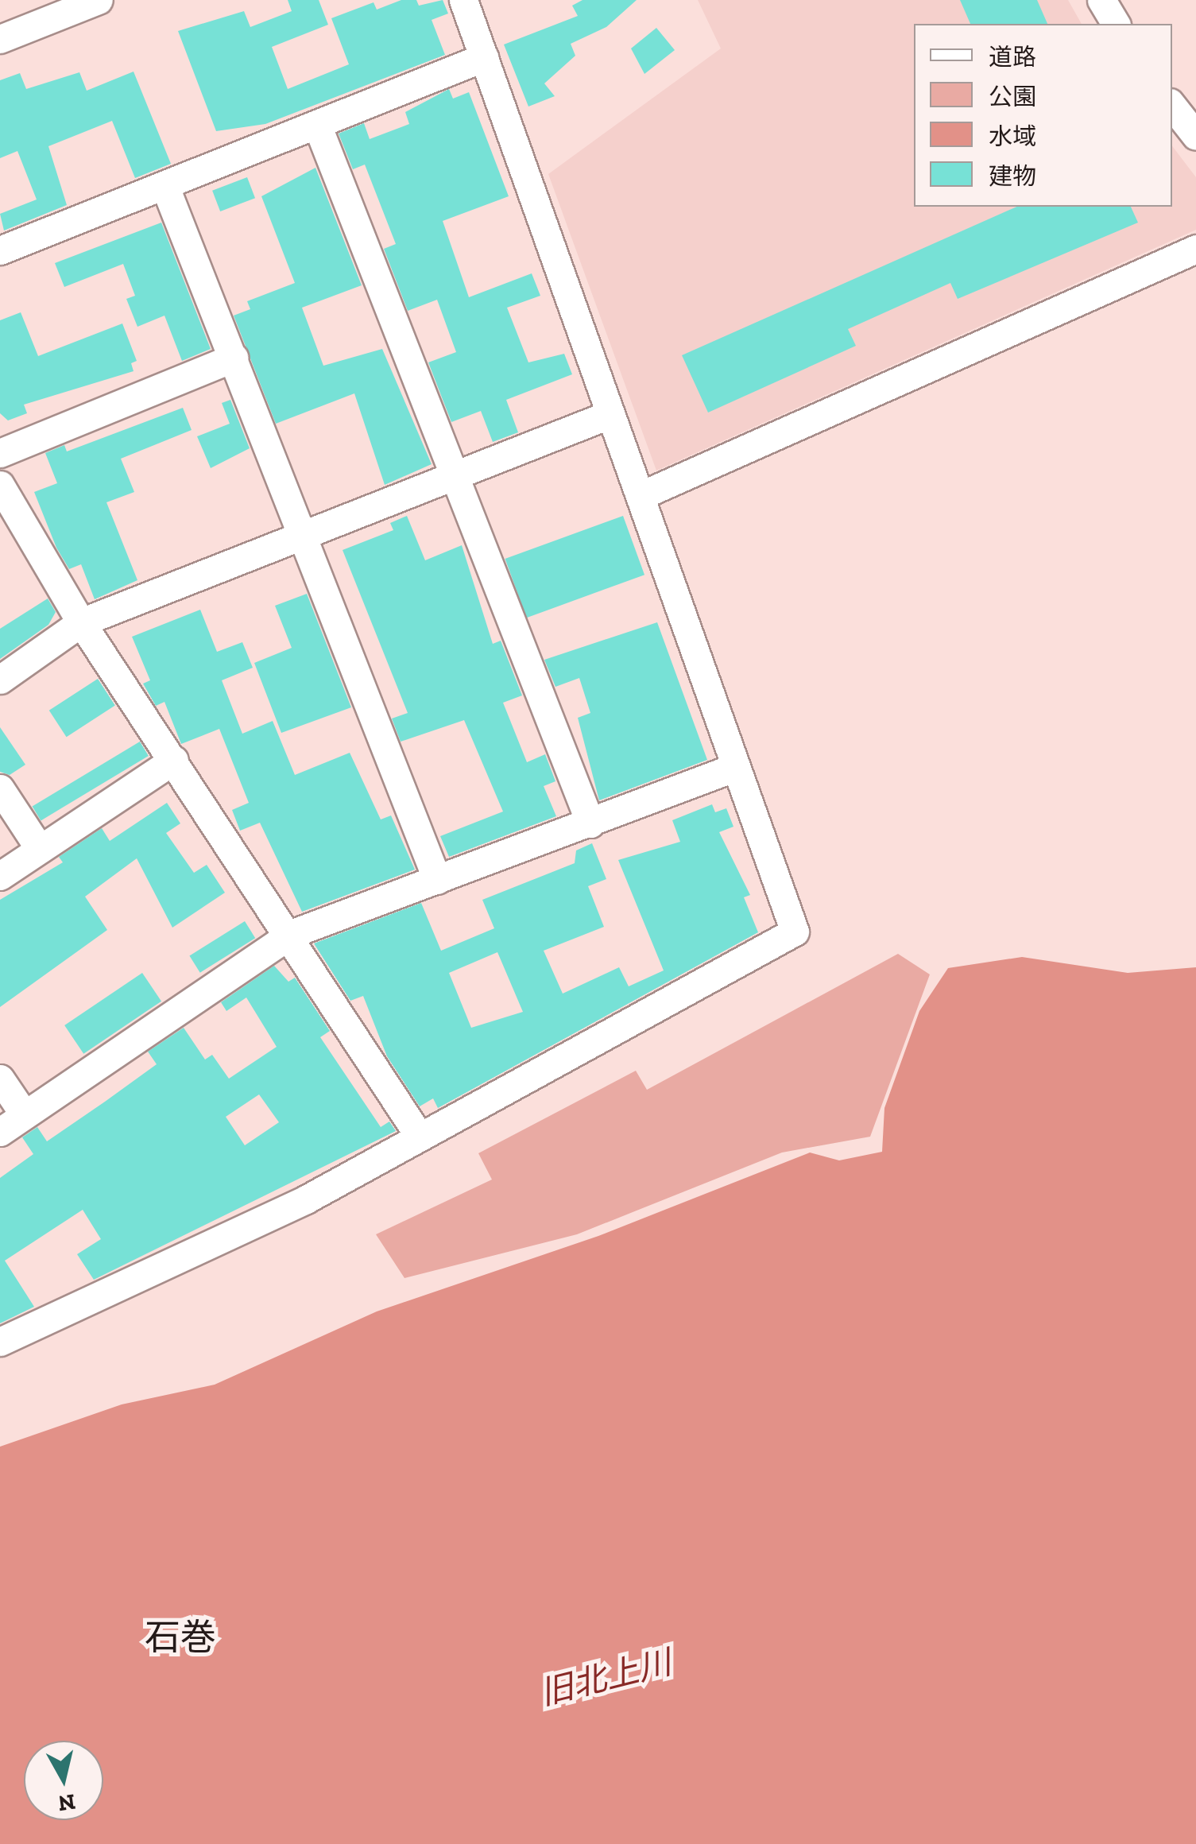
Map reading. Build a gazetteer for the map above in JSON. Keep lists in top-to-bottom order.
{
  "districts": ["石巻"],
  "water": ["旧北上川"],
  "legend": [
    "道路",
    "公園",
    "水域",
    "建物"
  ],
  "north": "bottom"
}
